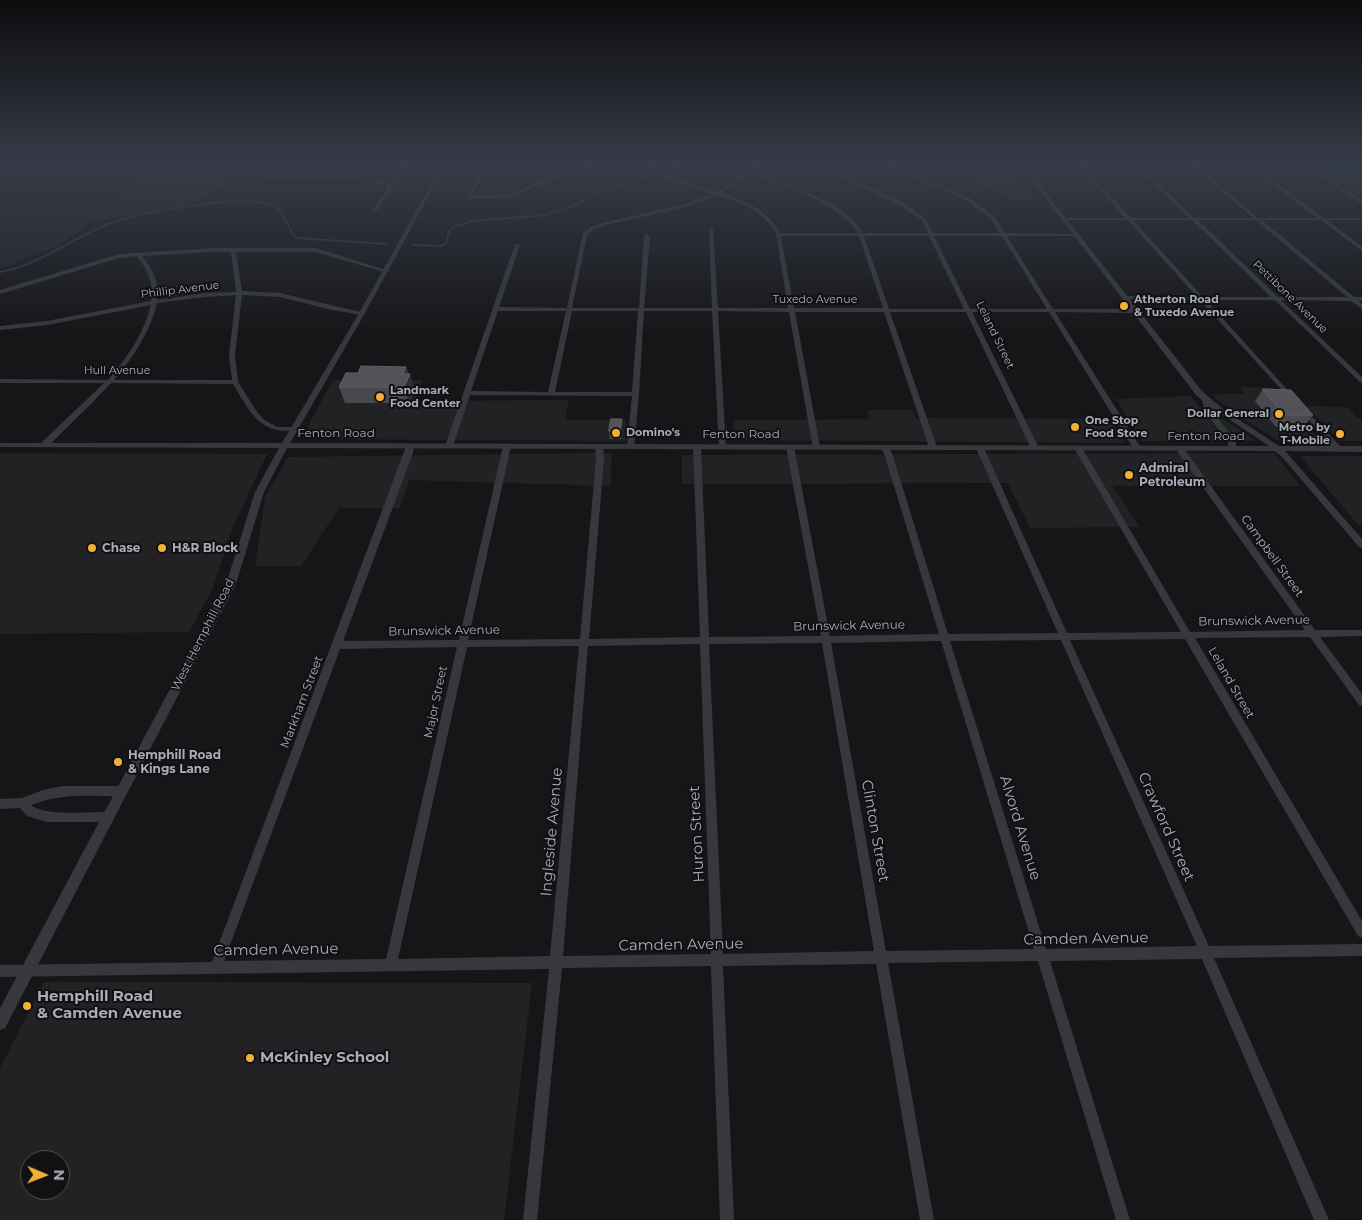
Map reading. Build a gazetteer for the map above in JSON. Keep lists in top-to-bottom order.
{
  "streets": {
    "street": [
      "Phillip Avenue",
      "Pettibone Avenue",
      "Tuxedo Avenue",
      "Leland Street",
      "Hull Avenue",
      "Fenton Road",
      "Campbell Street",
      "Brunswick Avenue",
      "West Hemphill Road",
      "Markham Street",
      "Major Street",
      "Crawford Street",
      "Alvord Avenue",
      "Clinton Street",
      "Ingleside Avenue",
      "Huron Street",
      "Camden Avenue"
    ]
  },
  "crossings": [
    ["Phillip Avenue", "West Hemphill Road"],
    ["Tuxedo Avenue", "Leland Street"],
    ["Leland Street", "Fenton Road"],
    ["Leland Street", "Brunswick Avenue"],
    ["Fenton Road", "Campbell Street"],
    ["Fenton Road", "West Hemphill Road"],
    ["Fenton Road", "Markham Street"],
    ["Fenton Road", "Major Street"],
    ["Fenton Road", "Crawford Street"],
    ["Fenton Road", "Alvord Avenue"],
    ["Fenton Road", "Clinton Street"],
    ["Fenton Road", "Ingleside Avenue"],
    ["Fenton Road", "Huron Street"],
    ["Campbell Street", "Brunswick Avenue"],
    ["Brunswick Avenue", "Markham Street"],
    ["Brunswick Avenue", "Major Street"],
    ["Brunswick Avenue", "Crawford Street"],
    ["Brunswick Avenue", "Alvord Avenue"],
    ["Brunswick Avenue", "Clinton Street"],
    ["Brunswick Avenue", "Ingleside Avenue"],
    ["Brunswick Avenue", "Huron Street"],
    ["West Hemphill Road", "Camden Avenue"],
    ["Markham Street", "Camden Avenue"],
    ["Major Street", "Camden Avenue"],
    ["Crawford Street", "Camden Avenue"],
    ["Alvord Avenue", "Camden Avenue"],
    ["Clinton Street", "Camden Avenue"],
    ["Ingleside Avenue", "Camden Avenue"],
    ["Huron Street", "Camden Avenue"]
  ],
  "places": [
    "Atherton Road & Tuxedo Avenue",
    "Landmark Food Center",
    "Dollar General",
    "One Stop Food Store",
    "Domino's",
    "Metro by T-Mobile",
    "Admiral Petroleum",
    "Chase",
    "H&R Block",
    "Hemphill Road & Kings Lane",
    "Hemphill Road & Camden Avenue",
    "McKinley School"
  ],
  "north": "right"
}
